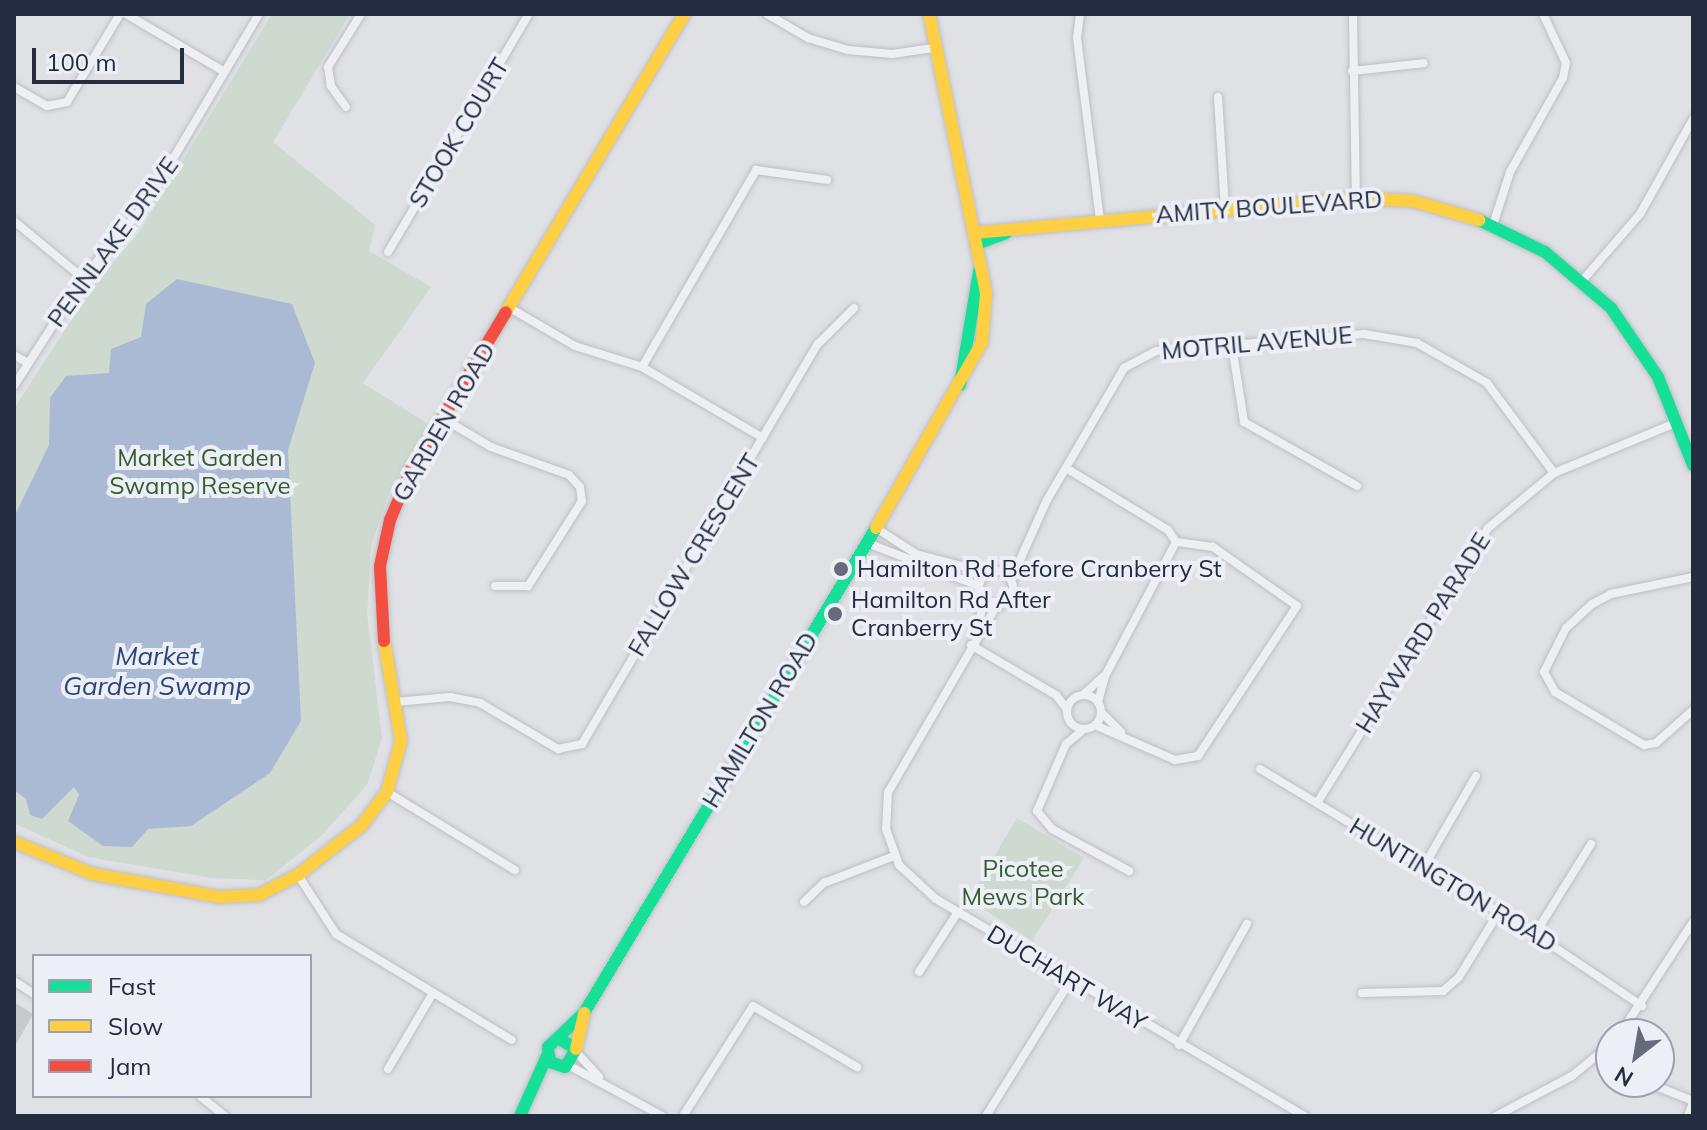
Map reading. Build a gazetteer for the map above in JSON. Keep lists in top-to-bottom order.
{
  "streets": {
    "street": [
      "STOOK COURT",
      "AMITY BOULEVARD",
      "PENNLAKE DRIVE",
      "MOTRIL AVENUE",
      "GARDEN ROAD",
      "FALLOW CRESCENT",
      "HAYWARD PARADE",
      "HAMILTON ROAD",
      "HUNTINGTON ROAD",
      "DUCHART WAY"
    ]
  },
  "crossings": [
    ["AMITY BOULEVARD", "HAYWARD PARADE"],
    ["AMITY BOULEVARD", "HAMILTON ROAD"],
    ["MOTRIL AVENUE", "HAYWARD PARADE"],
    ["MOTRIL AVENUE", "DUCHART WAY"],
    ["GARDEN ROAD", "FALLOW CRESCENT"],
    ["HAYWARD PARADE", "HUNTINGTON ROAD"]
  ],
  "water": ["Market Garden Swamp"],
  "parks": ["Market Garden Swamp Reserve", "Picotee Mews Park"],
  "places": ["Hamilton Rd Before Cranberry St", "Hamilton Rd After Cranberry St"],
  "legend": ["Fast", "Slow", "Jam"],
  "scale_bar": "100 m",
  "north": "bottom left"
}
